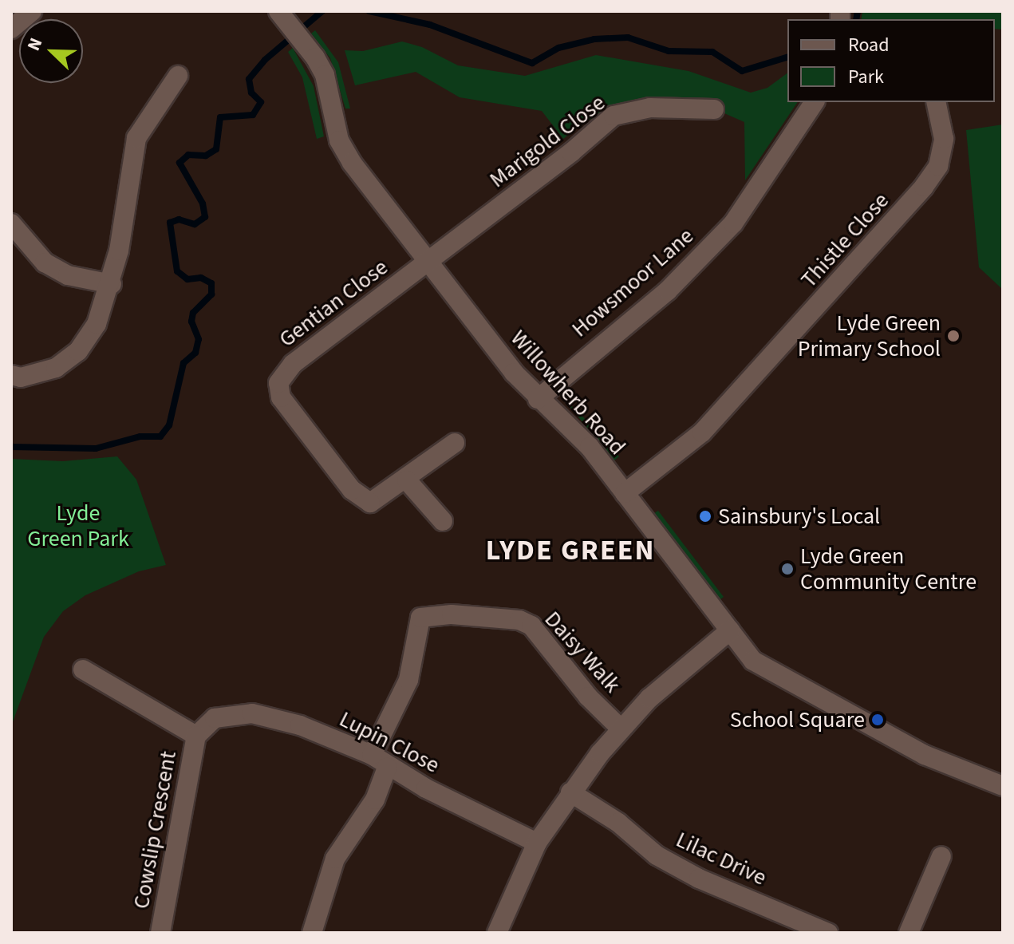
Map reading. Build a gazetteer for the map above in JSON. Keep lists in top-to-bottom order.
{
  "streets": {
    "street": [
      "Marigold Close",
      "Thistle Close",
      "Howsmoor Lane",
      "Gentian Close",
      "Willowherb Road",
      "Daisy Walk",
      "Lupin Close",
      "Cowslip Crescent",
      "Lilac Drive"
    ]
  },
  "crossings": [
    ["Marigold Close", "Gentian Close"],
    ["Marigold Close", "Willowherb Road"],
    ["Thistle Close", "Willowherb Road"],
    ["Howsmoor Lane", "Willowherb Road"],
    ["Gentian Close", "Willowherb Road"],
    ["Daisy Walk", "Lupin Close"],
    ["Lupin Close", "Cowslip Crescent"]
  ],
  "districts": ["LYDE GREEN"],
  "parks": ["Lyde Green Park"],
  "places": [
    "Lyde Green Primary School",
    "Sainsbury's Local",
    "Lyde Green Community Centre",
    "School Square"
  ],
  "legend": ["Road", "Park"],
  "north": "top left"
}
